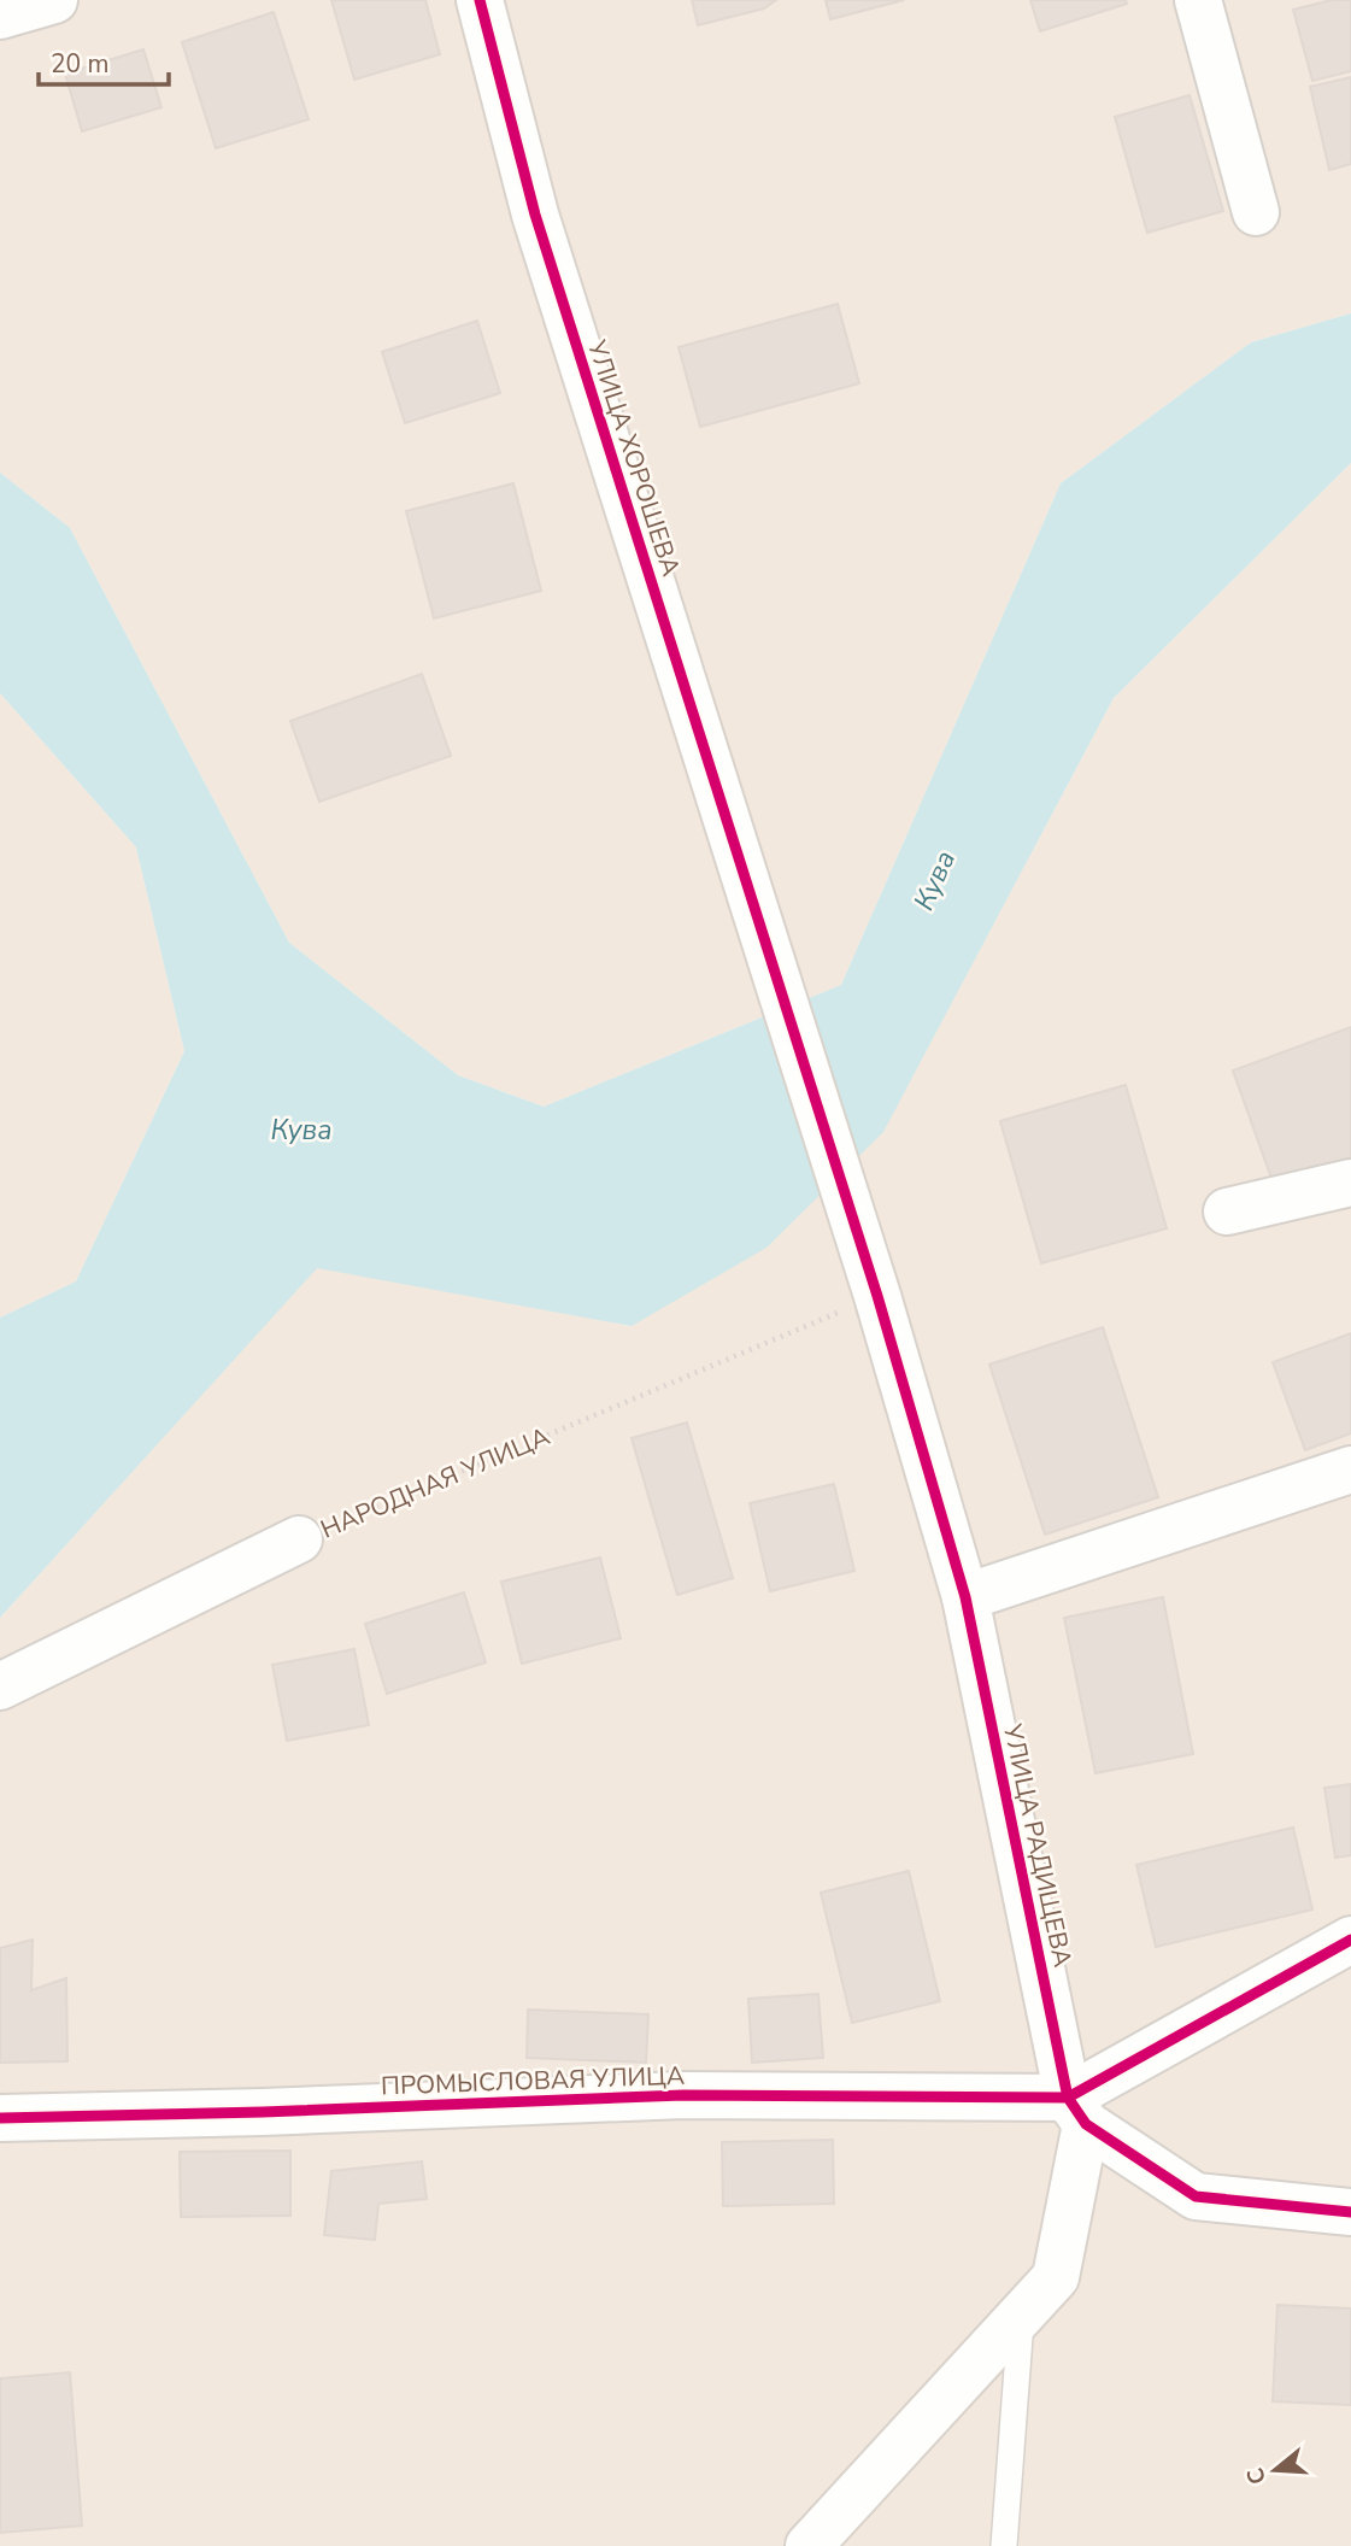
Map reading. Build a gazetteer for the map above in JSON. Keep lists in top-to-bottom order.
{
  "streets": {
    "street": [
      "УЛИЦА ХОРОШЕВА",
      "НАРОДНАЯ УЛИЦА",
      "УЛИЦА РАДИЩЕВА",
      "ПРОМЫСЛОВАЯ УЛИЦА"
    ]
  },
  "crossings": [
    ["УЛИЦА ХОРОШЕВА", "НАРОДНАЯ УЛИЦА"],
    ["УЛИЦА ХОРОШЕВА", "УЛИЦА РАДИЩЕВА"],
    ["НАРОДНАЯ УЛИЦА", "УЛИЦА РАДИЩЕВА"],
    ["УЛИЦА РАДИЩЕВА", "ПРОМЫСЛОВАЯ УЛИЦА"]
  ],
  "water": ["Кува"],
  "scale_bar": "20 m",
  "north": "left"
}
